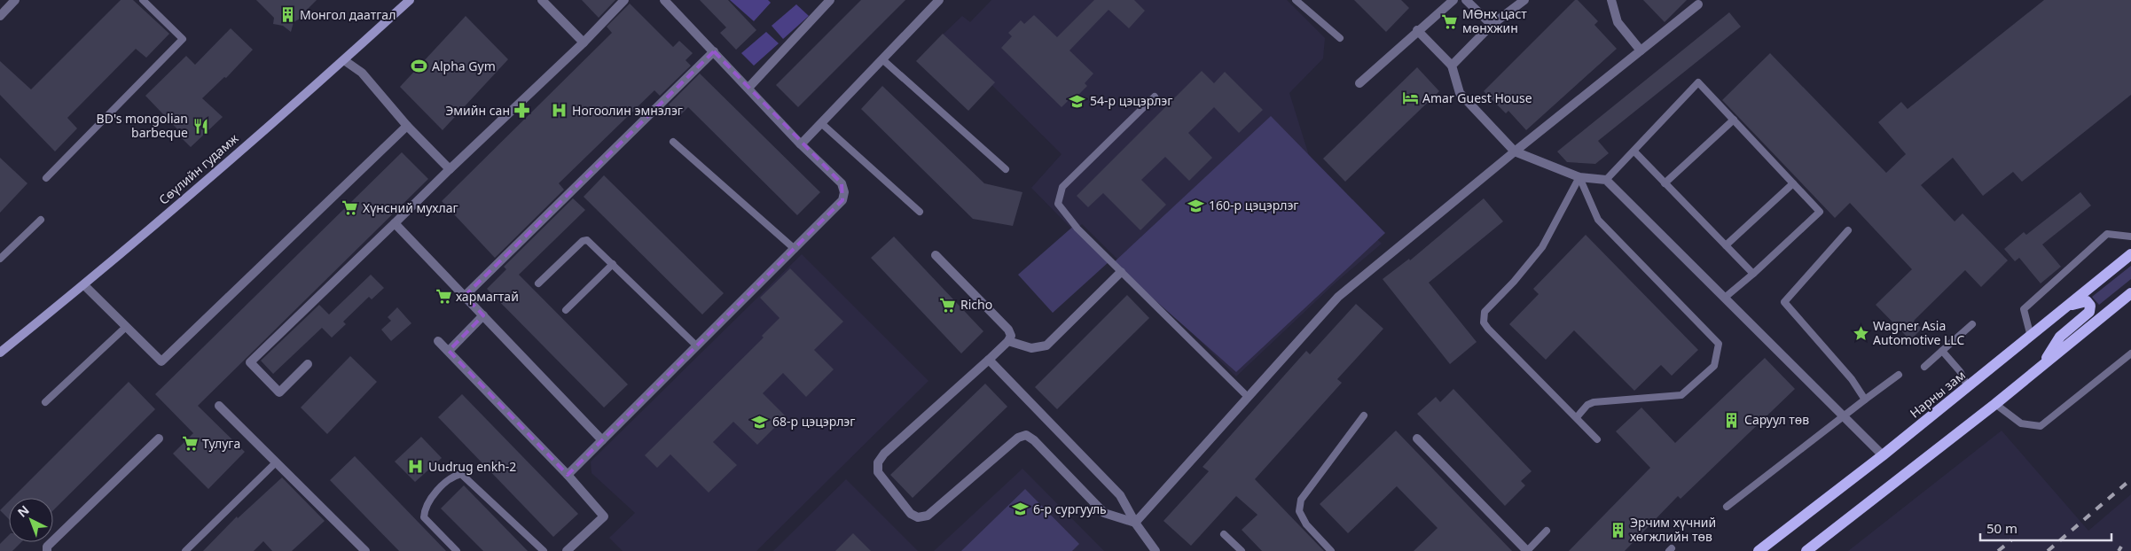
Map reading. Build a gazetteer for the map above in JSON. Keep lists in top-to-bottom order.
{
  "streets": {
    "main road": ["Сөүлийн гудамж", "Нарны зам"]
  },
  "places": {
    "building": ["Монгол даатгал", "Саруул төв", "Эрчим хүчний хөгжлийн төв"],
    "supermarket": [
      "МӨнх цаст мөнхжин",
      "Хүнсний мухлаг",
      "хармагтай",
      "Richo",
      "Тулуга"
    ],
    "sports": ["Alpha Gym"],
    "hotel": ["Amar Guest House"],
    "school or university": [
      "54-р цэцэрлэг",
      "160-р цэцэрлэг",
      "68-р цэцэрлэг",
      "6-р сургууль"
    ],
    "pharmacy": ["Эмийн сан"],
    "hospital": ["Ногоолин эмнэлэг", "Uudrug enkh-2"],
    "restaurant": ["BD's mongolian barbeque"],
    "place": ["Wagner Asia Automotive LLC"]
  },
  "scale_bar": "50 m",
  "north": "top left"
}
